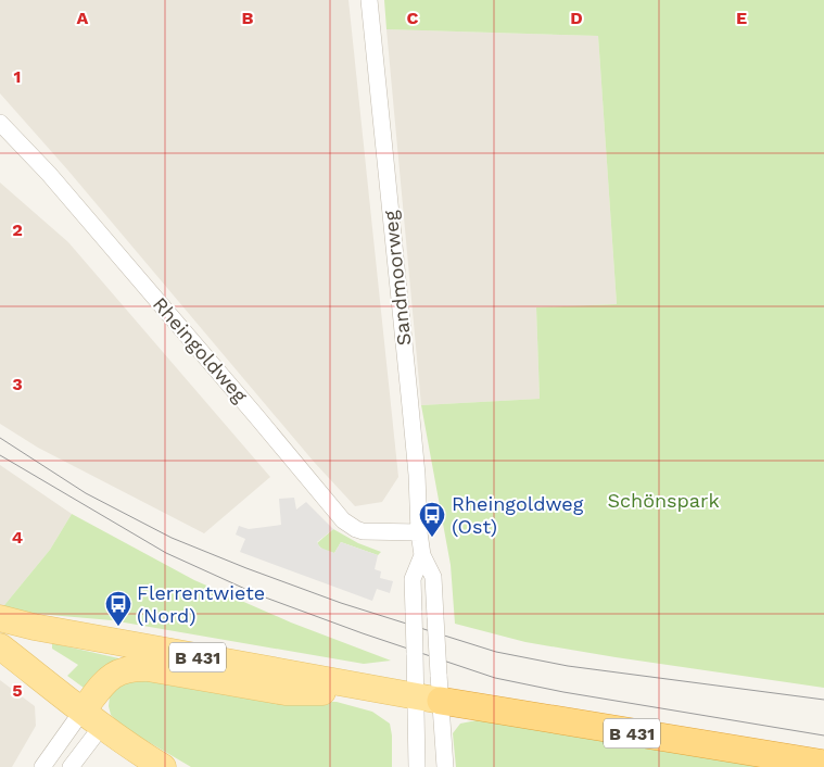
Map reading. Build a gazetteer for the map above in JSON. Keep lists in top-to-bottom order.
{
  "streets": {
    "highway": ["B 431"],
    "street": ["Sandmoorweg", "Rheingoldweg"]
  },
  "crossings": [
    ["Sandmoorweg", "Rheingoldweg"],
    ["Sandmoorweg", "B 431"]
  ],
  "parks": ["Schönspark"],
  "places": {
    "bus stop": ["Rheingoldweg (Ost)", "Flerrentwiete (Nord)"]
  },
  "grid": {
    "columns": [
      "A",
      "B",
      "C",
      "D",
      "E"
    ],
    "rows": [
      "1",
      "2",
      "3",
      "4",
      "5"
    ]
  }
}
